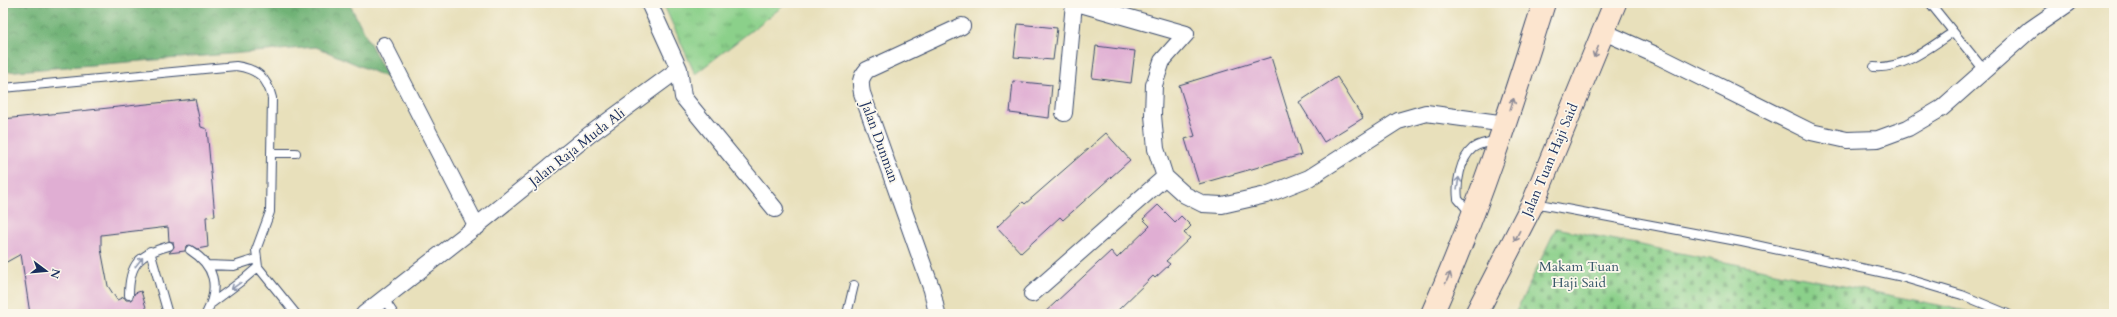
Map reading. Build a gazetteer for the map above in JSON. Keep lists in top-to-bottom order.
{
  "streets": {
    "main road": ["Jalan Tuan Haji Said"],
    "street": ["Jalan Dunman", "Jalan Raja Muda Ali"]
  },
  "parks": ["Makam Tuan Haji Said"],
  "north": "right"
}
